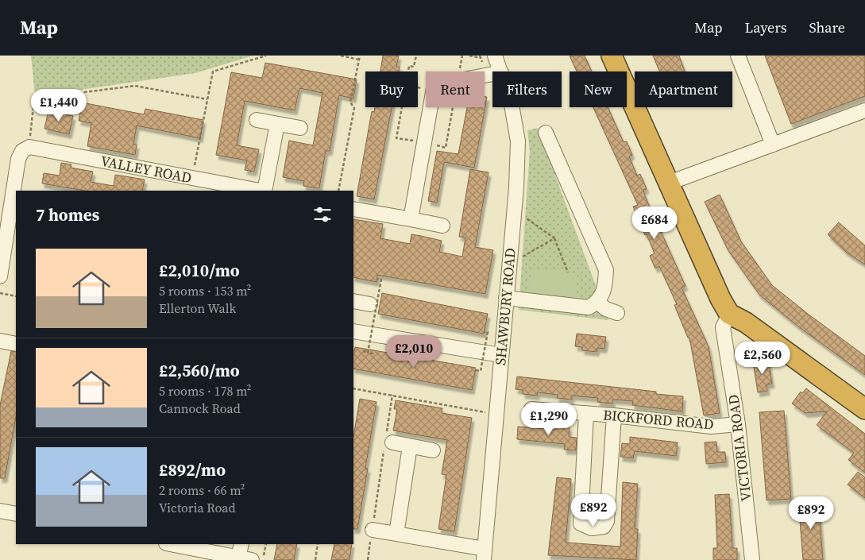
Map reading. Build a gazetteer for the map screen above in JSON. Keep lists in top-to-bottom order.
{
  "streets": {
    "street": [
      "VALLEY ROAD",
      "SHAWBURY ROAD",
      "BICKFORD ROAD",
      "VICTORIA ROAD"
    ]
  },
  "crossings": [
    ["BICKFORD ROAD", "VICTORIA ROAD"]
  ],
  "page": {
    "header": "Map",
    "nav": ["Map", "Layers", "Share"],
    "chip": [
      "Buy",
      "Rent",
      "Filters",
      "New",
      "Apartment"
    ],
    "price": [
      "£1,440",
      "£684",
      "£2,010",
      "£2,560",
      "£1,290",
      "£892",
      "£892"
    ],
    "heading": "7 homes",
    "list": [
      {
        "name": "£2,010/mo",
        "note": "5 rooms · 153 m² · Ellerton Walk"
      },
      {
        "name": "£2,560/mo",
        "note": "5 rooms · 178 m² · Cannock Road"
      },
      {
        "name": "£892/mo",
        "note": "2 rooms · 66 m² · Victoria Road"
      }
    ]
  }
}
